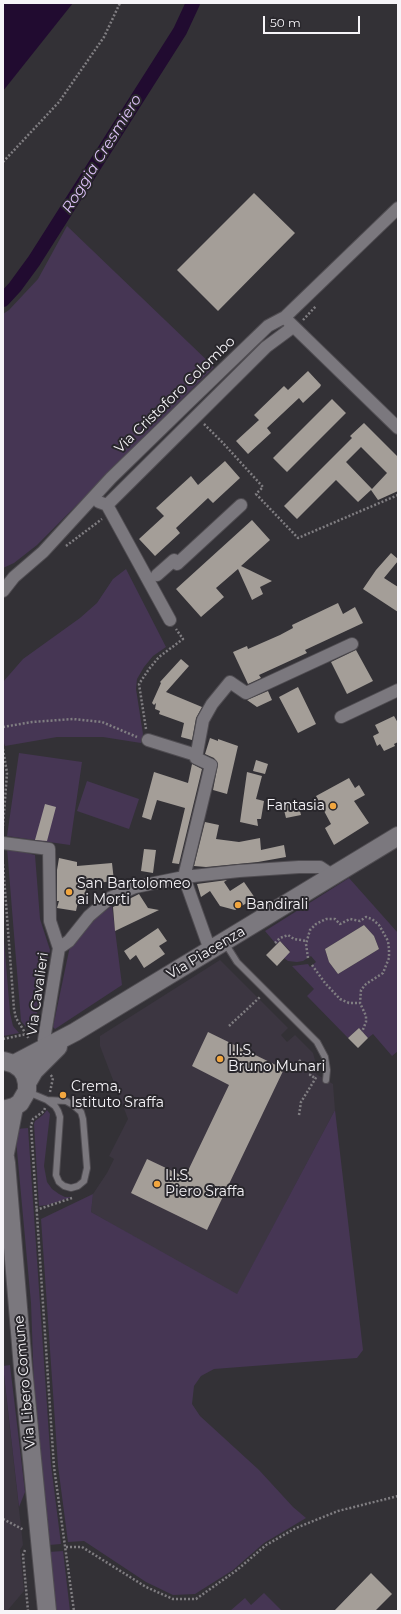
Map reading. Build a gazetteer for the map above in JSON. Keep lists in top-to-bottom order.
{
  "streets": {
    "main road": ["Via Piacenza", "Via Libero Comune"],
    "street": ["Via Cristoforo Colombo", "Via Cavalieri"]
  },
  "crossings": [
    ["Via Piacenza", "Via Cavalieri"],
    ["Via Piacenza", "Via Libero Comune"]
  ],
  "water": ["Roggia Cresmiero"],
  "places": [
    "Fantasia",
    "San Bartolomeo ai Morti",
    "Bandirali",
    "I.I.S. Bruno Munari",
    "Crema, Istituto Sraffa",
    "I.I.S. Piero Sraffa"
  ],
  "scale_bar": "50 m"
}
